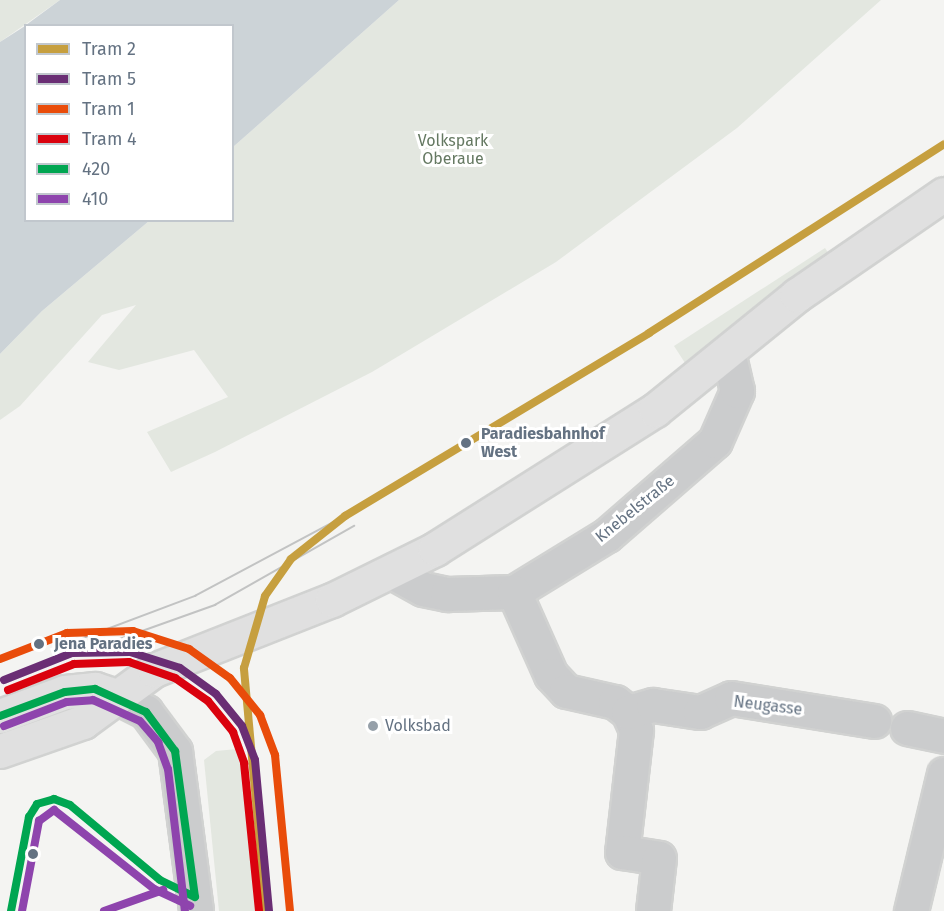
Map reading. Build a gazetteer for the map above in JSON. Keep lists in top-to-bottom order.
{
  "streets": {
    "street": ["Knebelstraße", "Neugasse"]
  },
  "parks": ["Volkspark Oberaue"],
  "places": ["Paradiesbahnhof West", "Jena Paradies", "Volksbad"],
  "lines": [
    "tram line 2",
    "tram line 1",
    "tram line 5",
    "tram line 4",
    "transit line 420",
    "transit line 410"
  ],
  "legend": [
    "Tram 2",
    "Tram 5",
    "Tram 1",
    "Tram 4",
    "420",
    "410"
  ]
}
